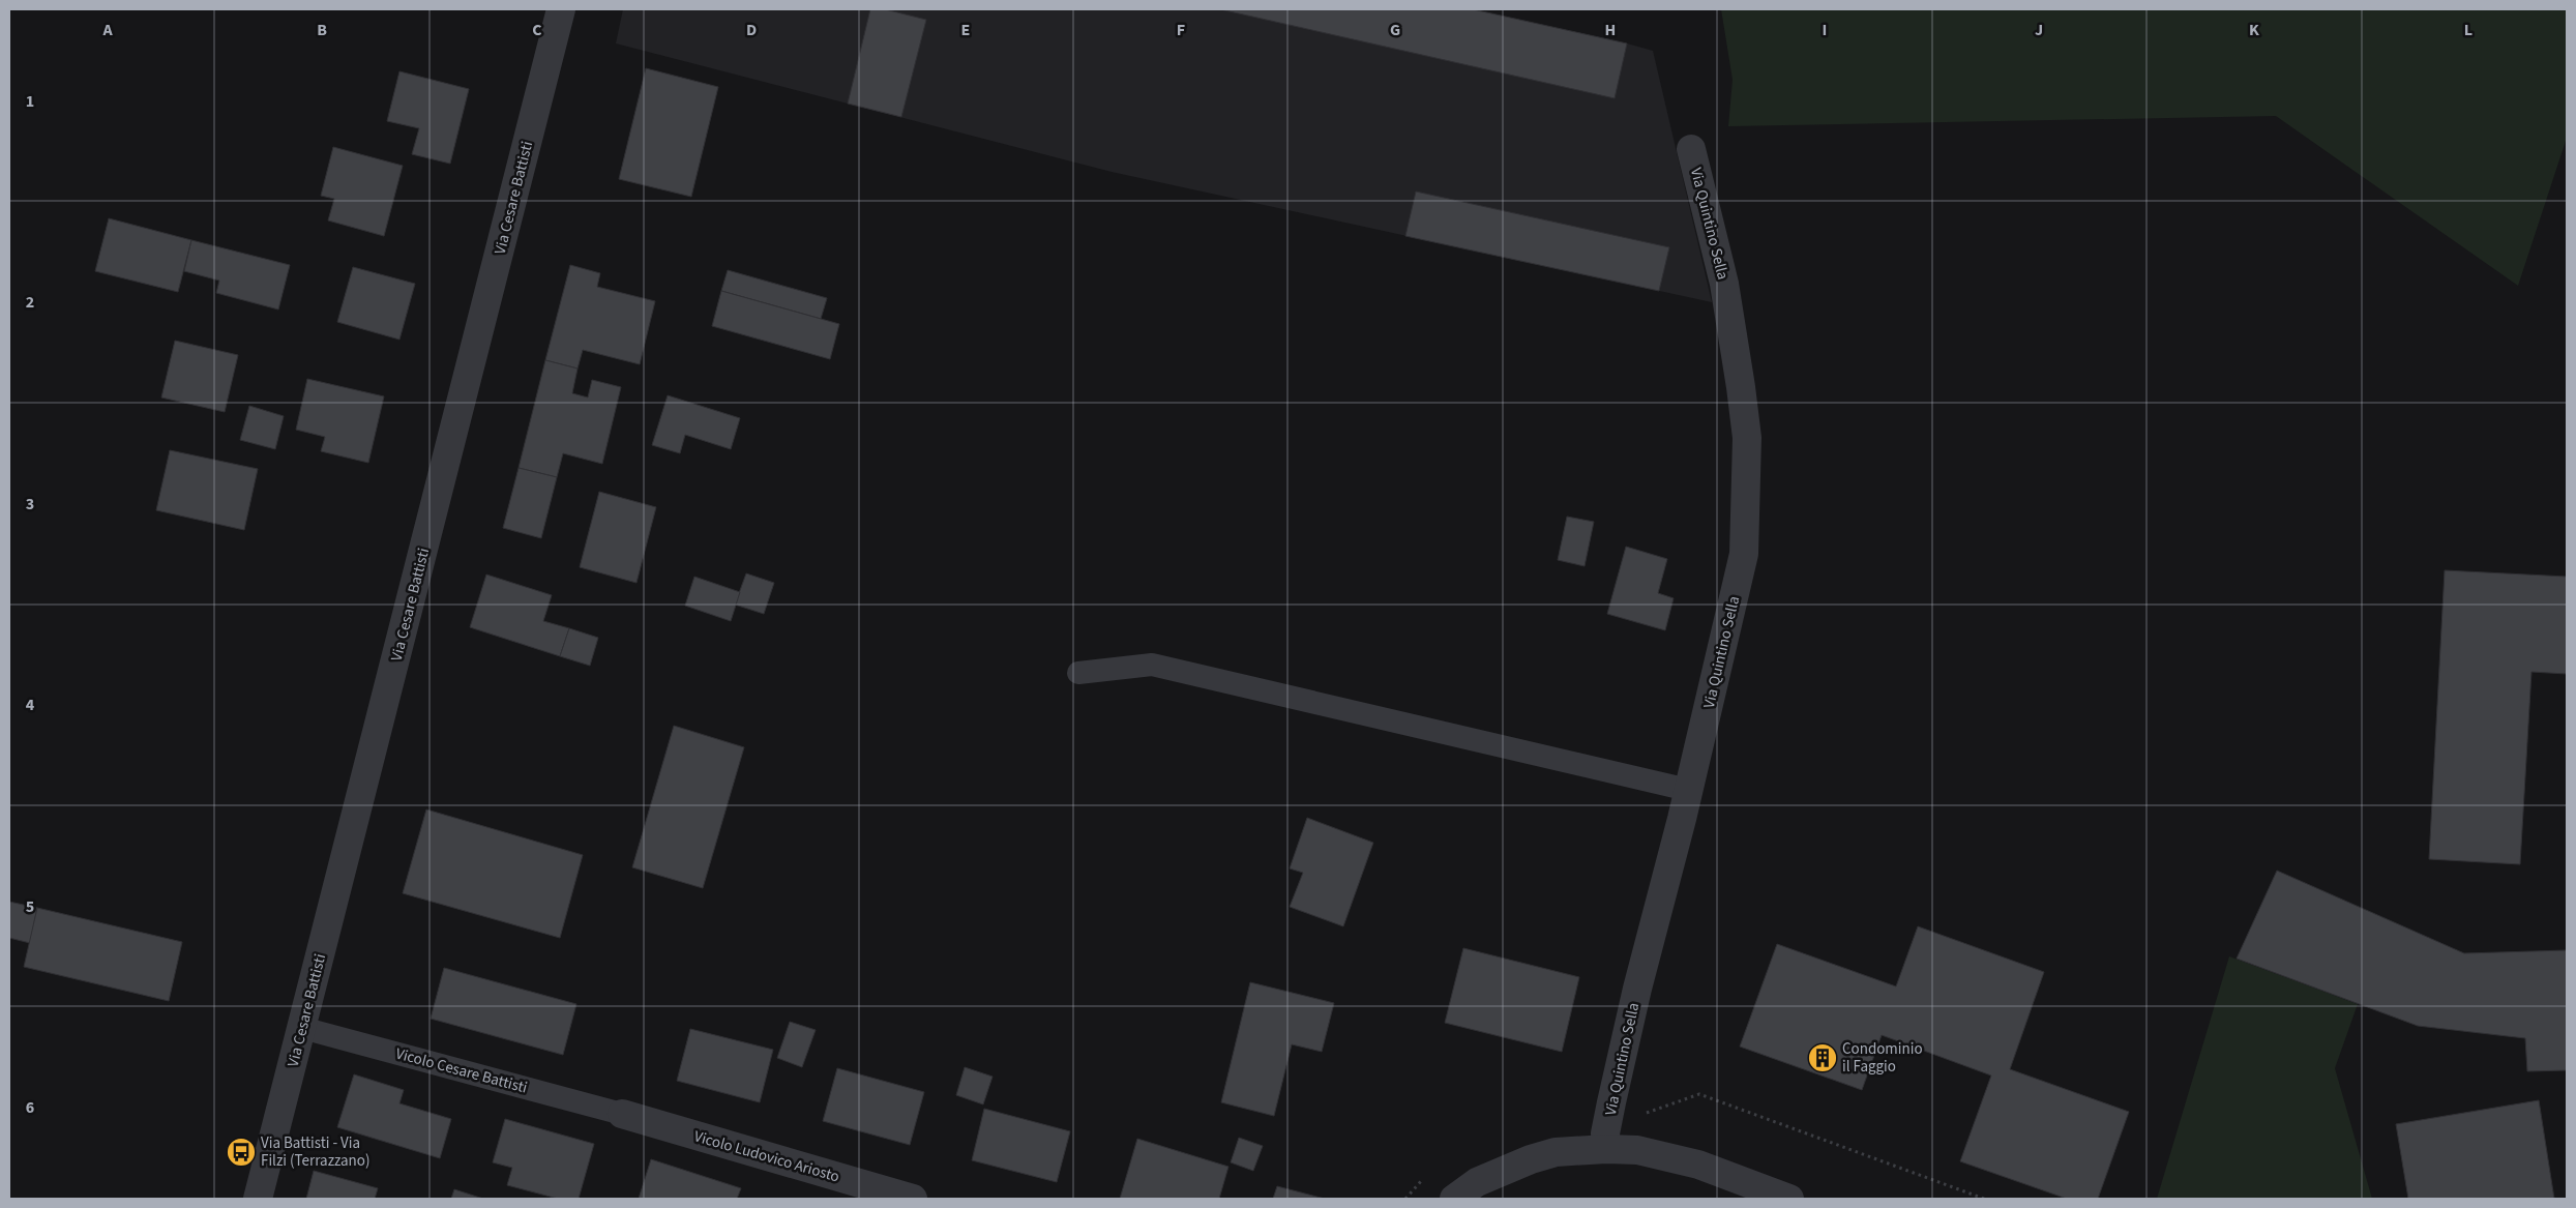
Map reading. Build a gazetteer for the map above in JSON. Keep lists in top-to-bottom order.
{
  "streets": {
    "street": ["Via Cesare Battisti", "Via Quintino Sella", "Vicolo Ludovico Ariosto"],
    "lane": ["Vicolo Cesare Battisti"]
  },
  "crossings": [
    ["Via Cesare Battisti", "Vicolo Cesare Battisti"],
    ["Vicolo Cesare Battisti", "Vicolo Ludovico Ariosto"]
  ],
  "places": {
    "building": ["Condominio il Faggio"],
    "bus stop": ["Via Battisti - Via Filzi (Terrazzano)"]
  },
  "grid": {
    "columns": [
      "A",
      "B",
      "C",
      "D",
      "E",
      "F",
      "G",
      "H",
      "I",
      "J",
      "K",
      "L"
    ],
    "rows": [
      "1",
      "2",
      "3",
      "4",
      "5",
      "6"
    ]
  }
}
